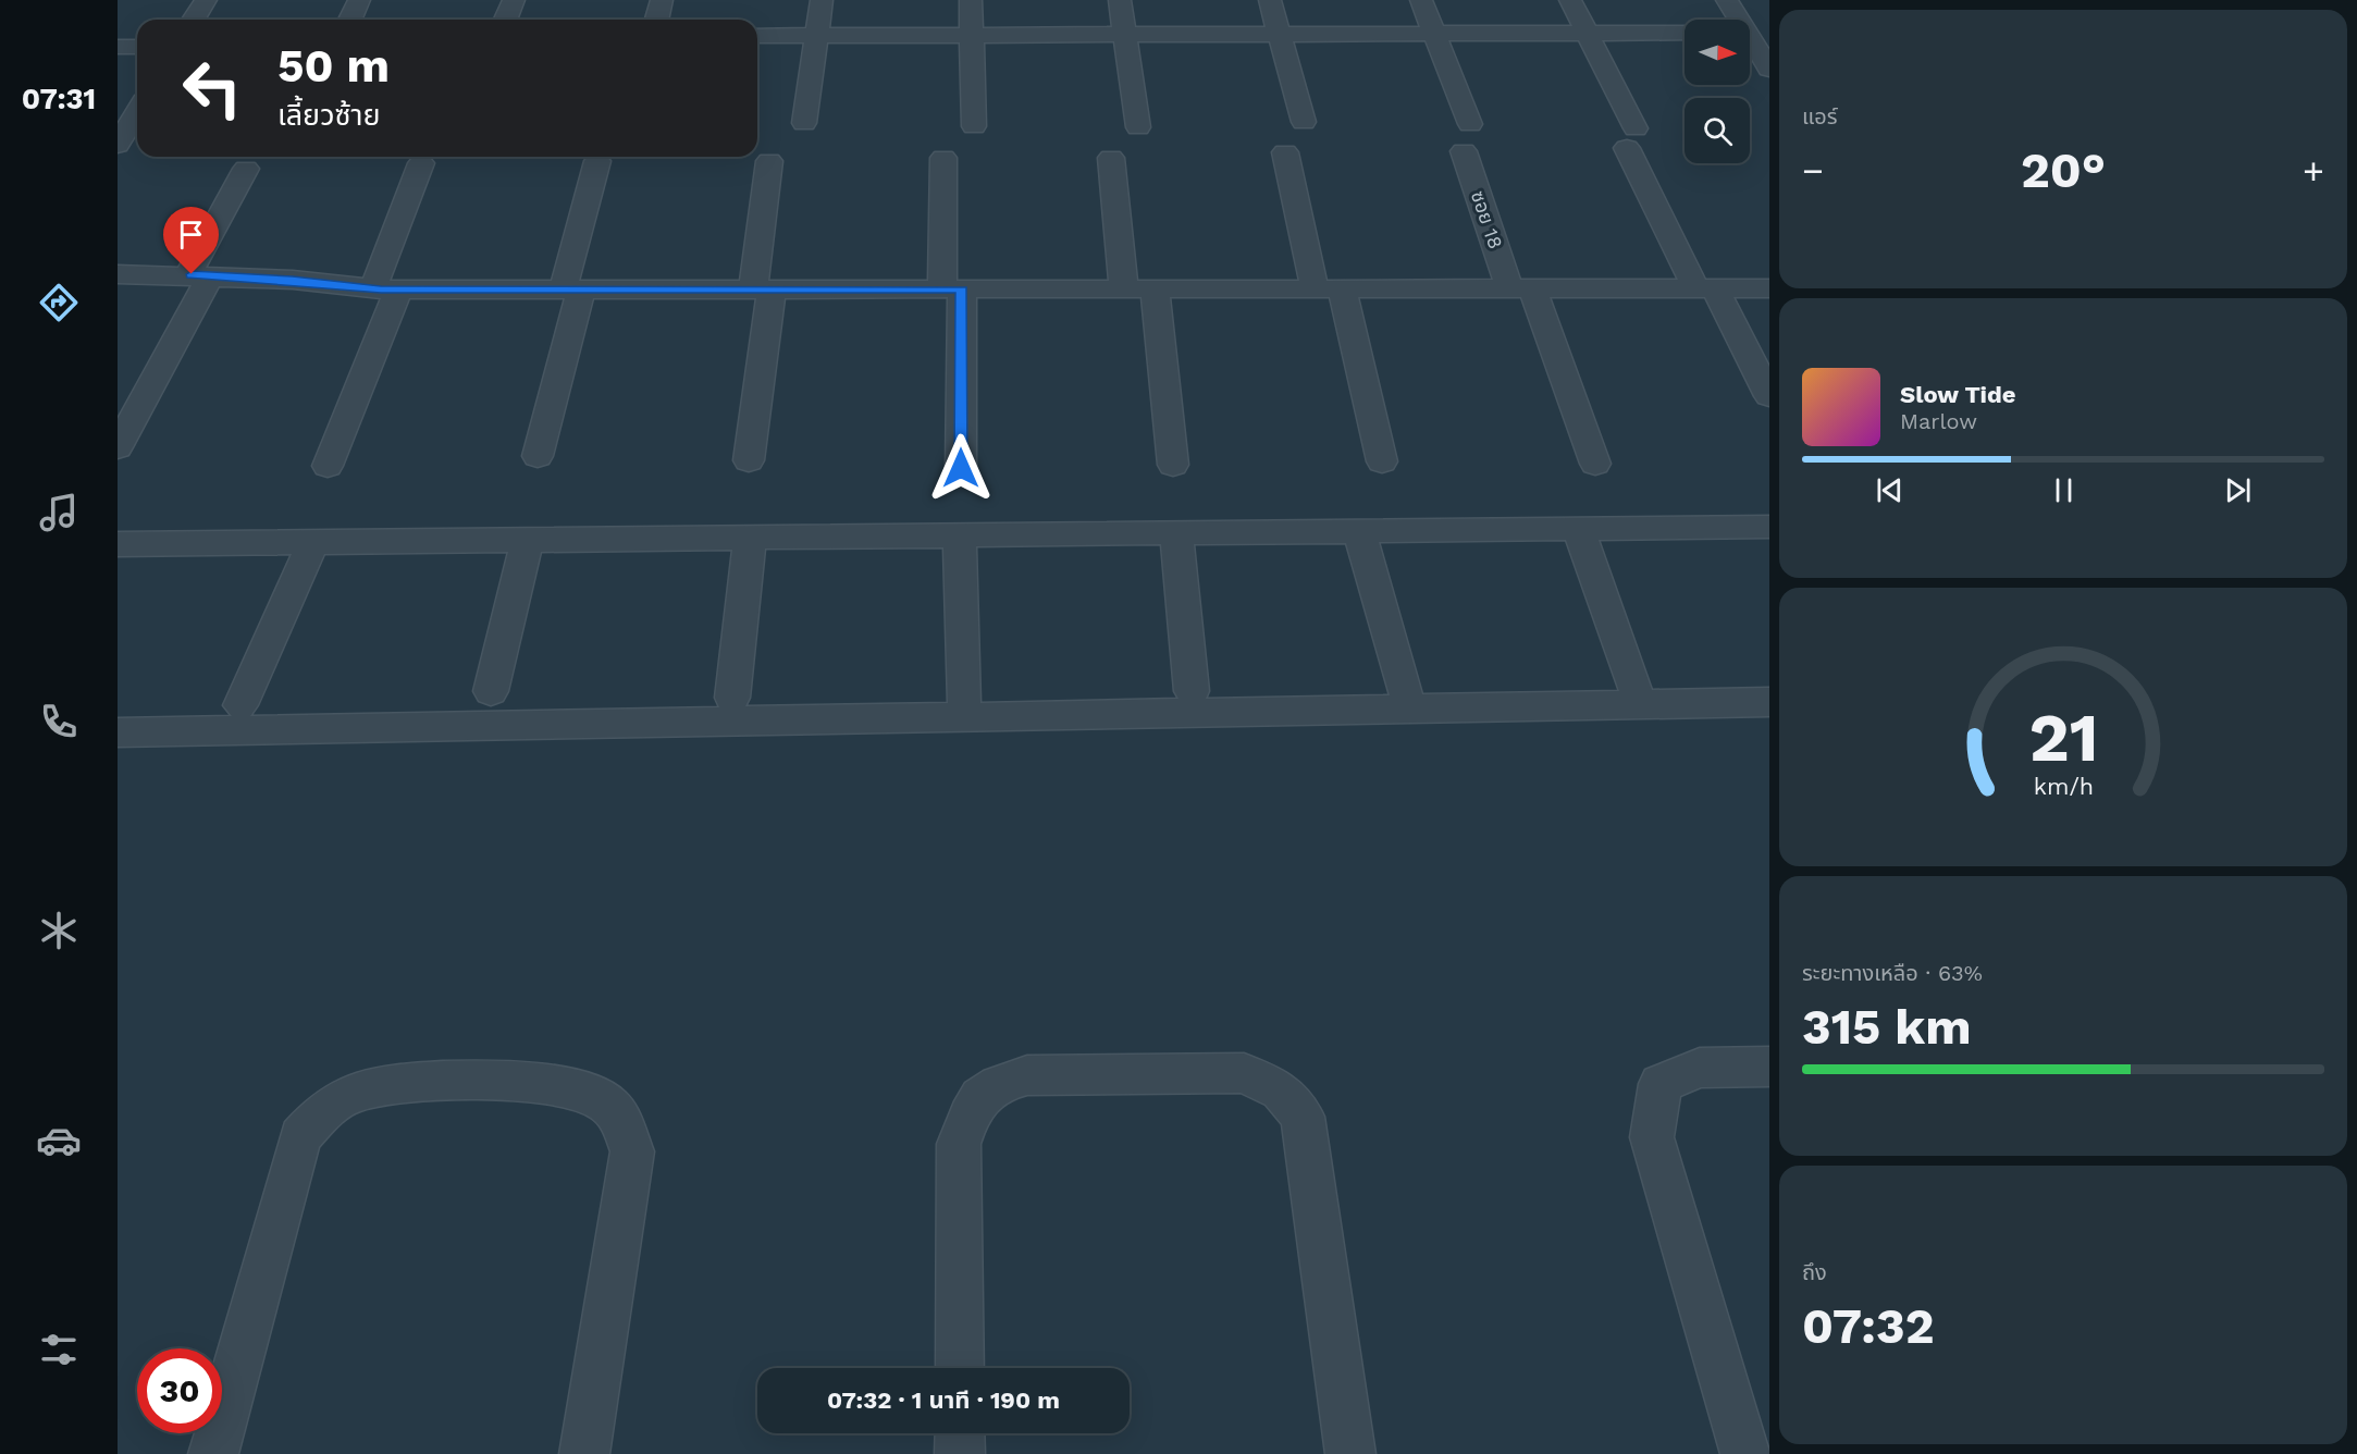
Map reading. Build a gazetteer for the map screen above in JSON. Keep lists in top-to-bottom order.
{
  "streets": {
    "street": ["ซอย 18"]
  },
  "north": "right",
  "page": {
    "tabs": "07:31",
    "tile": [
      "แอร์",
      ["ระยะทางเหลือ · 63%", "315 km"],
      ["ถึง", "07:32"]
    ],
    "turn": ["50 m", "เลี้ยวซ้าย"],
    "heat": ["−", "20°", "+"],
    "song": ["Slow Tide", "Marlow"],
    "limit": "30",
    "trip": "07:32 · 1 นาที · 190 m",
    "gauge": ["21", "km/h"]
  }
}
